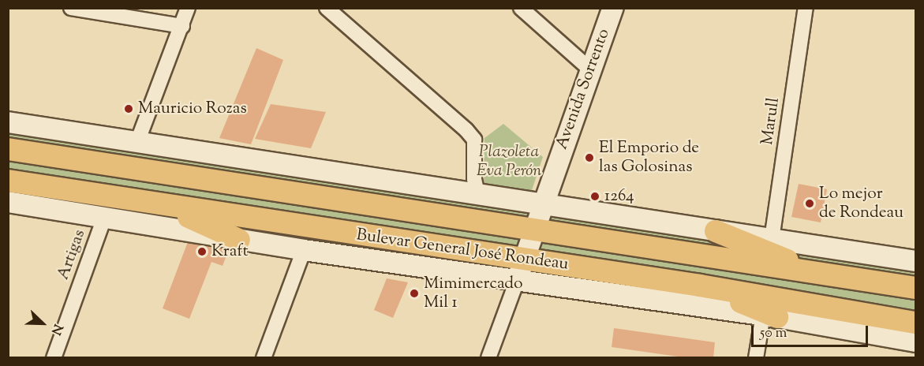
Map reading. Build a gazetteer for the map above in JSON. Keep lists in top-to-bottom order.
{
  "streets": {
    "main road": ["Avenida Sorrento", "Bulevar General José Rondeau"],
    "street": ["Marull", "Artigas"]
  },
  "crossings": [
    ["Avenida Sorrento", "Bulevar General José Rondeau"],
    ["Bulevar General José Rondeau", "Artigas"]
  ],
  "parks": ["Plazoleta Eva Perón"],
  "places": [
    "Mauricio Rozas",
    "El Emporio de las Golosinas",
    "1264",
    "Lo mejor de Rondeau",
    "Kraft",
    "Mimimercado Mil 1"
  ],
  "scale_bar": "50 m",
  "north": "bottom right"
}
